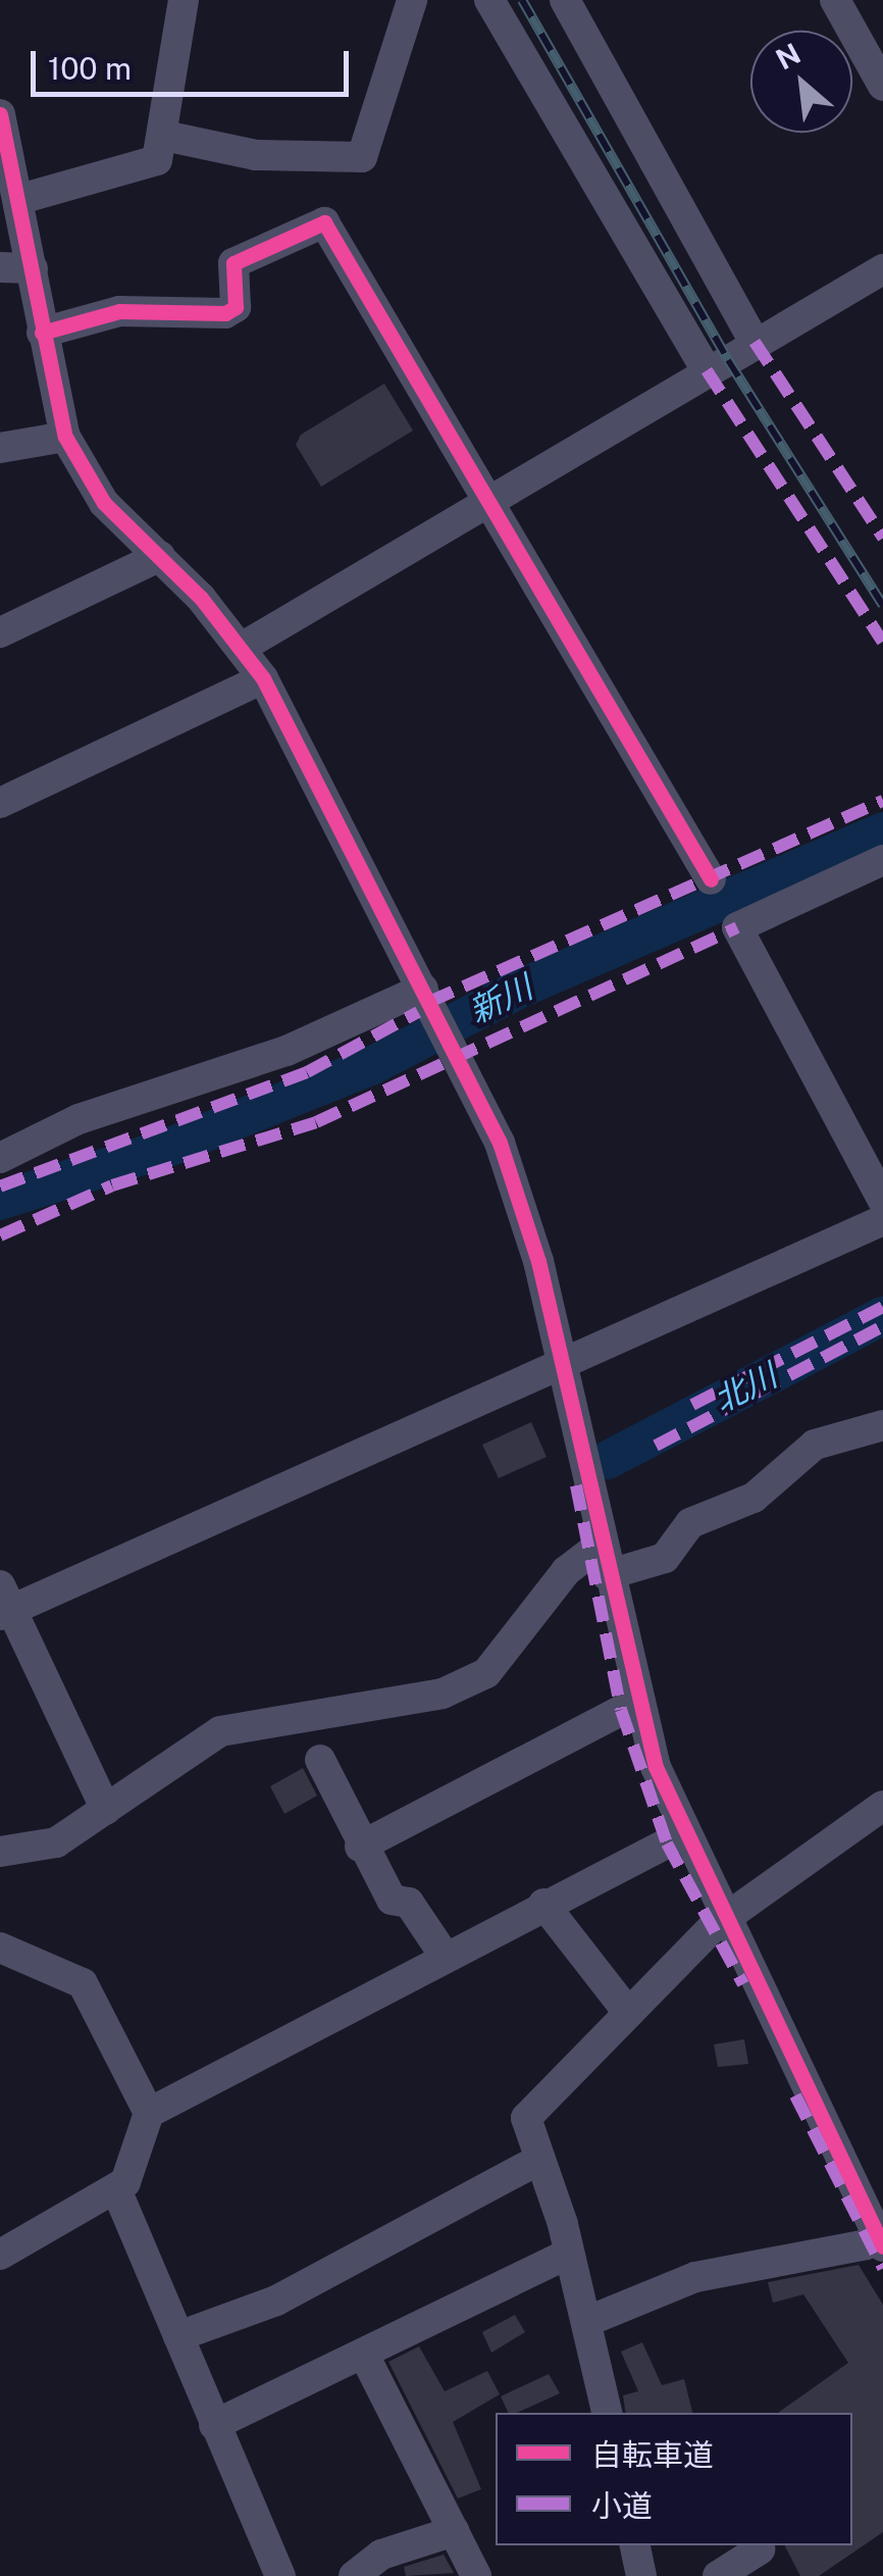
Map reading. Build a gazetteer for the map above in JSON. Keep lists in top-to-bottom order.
{
  "water": ["新川", "北川"],
  "legend": ["自転車道", "小道"],
  "scale_bar": "100 m",
  "north": "top left"
}
